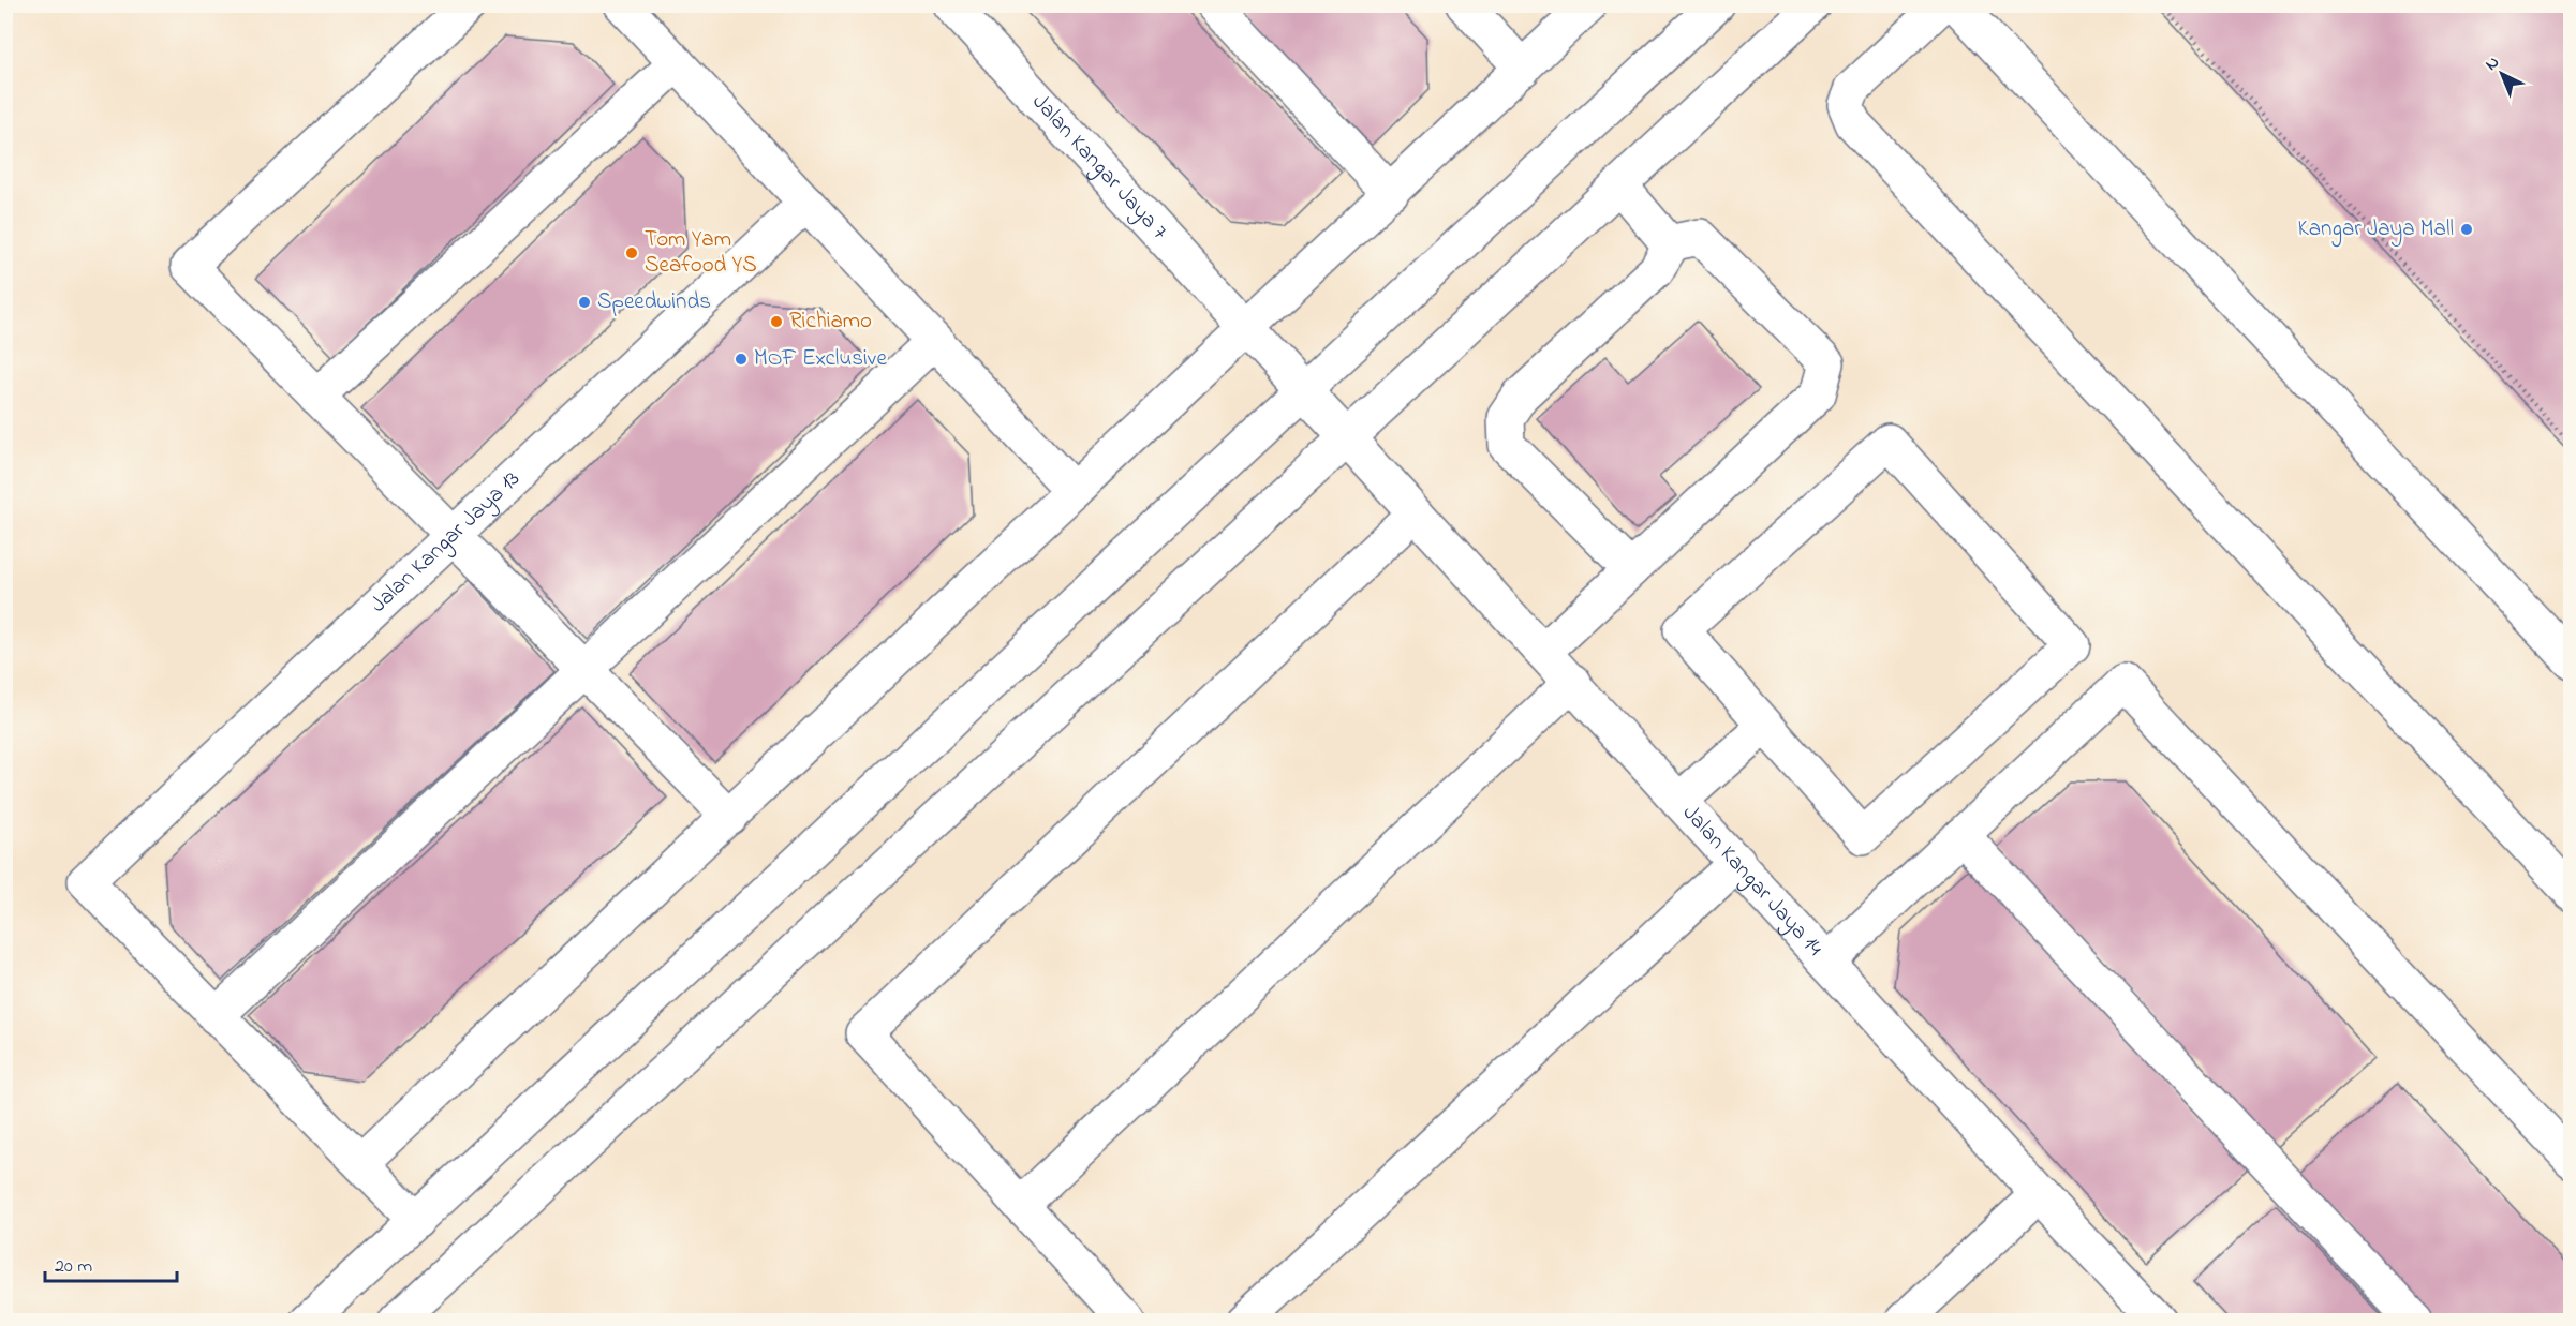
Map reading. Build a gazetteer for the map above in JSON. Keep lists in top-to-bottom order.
{
  "streets": {
    "street": ["Jalan Kangar Jaya 7", "Jalan Kangar Jaya 13", "Jalan Kangar Jaya 14"]
  },
  "crossings": [
    ["Jalan Kangar Jaya 7", "Jalan Kangar Jaya 14"]
  ],
  "places": [
    "Kangar Jaya Mall",
    "Tom Yam Seafood YS",
    "Speedwinds",
    "Richiamo",
    "MOF Exclusive"
  ],
  "scale_bar": "20 m",
  "north": "top left"
}
